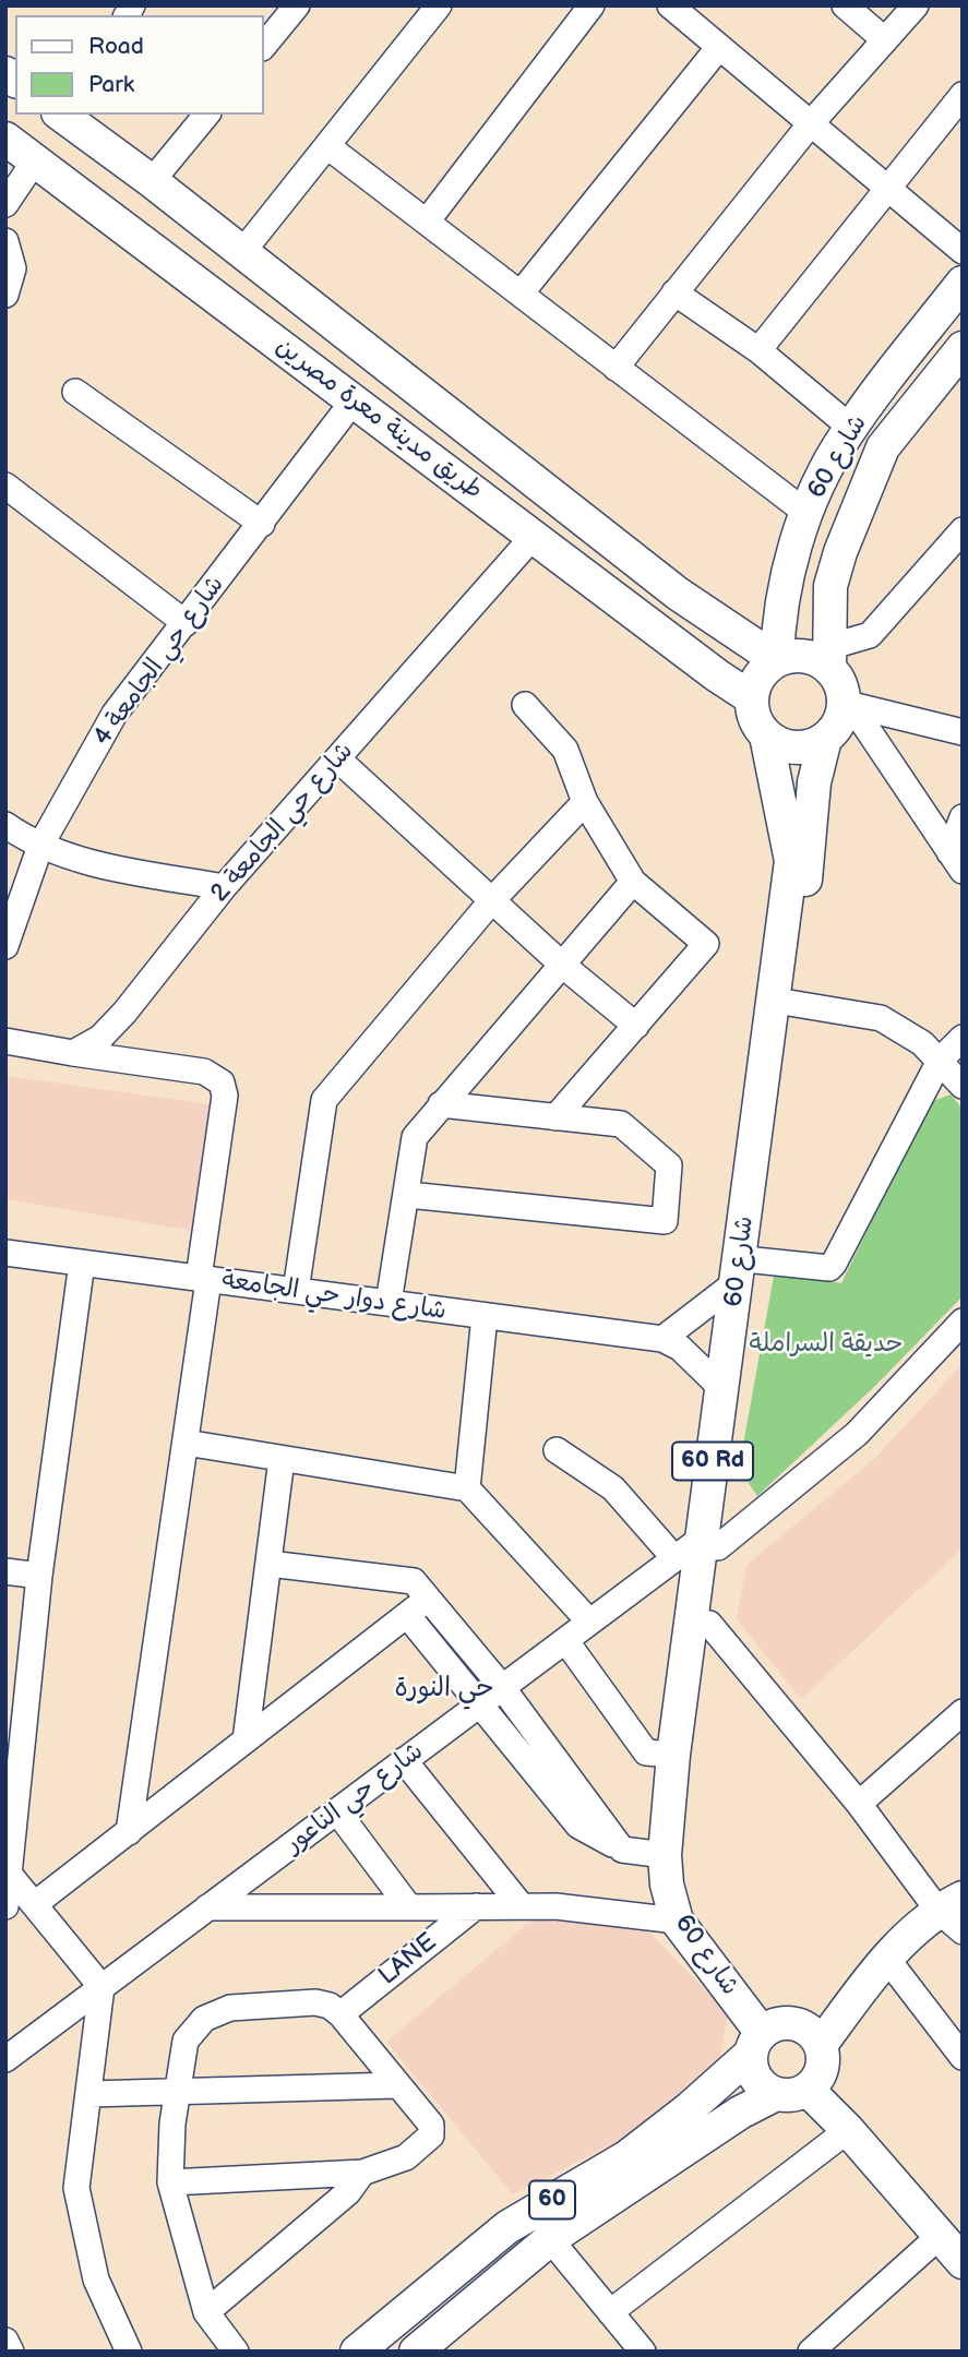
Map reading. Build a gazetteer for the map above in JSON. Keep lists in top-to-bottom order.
{
  "streets": {
    "main road": [
      "طريق مدينة معرة مصرين",
      "شارع 60",
      "60 Rd",
      "60"
    ],
    "street": [
      "شارع حي الجامعة 4",
      "شارع حي الجامعة 2",
      "شارع دوار حي الجامعة",
      "شارع حي الناعور",
      "LANE"
    ]
  },
  "crossings": [
    ["طريق مدينة معرة مصرين", "شارع 60"],
    ["طريق مدينة معرة مصرين", "شارع حي الجامعة 4"],
    ["طريق مدينة معرة مصرين", "شارع حي الجامعة 2"],
    ["شارع 60", "شارع دوار حي الجامعة"],
    ["شارع 60", "شارع حي الناعور"],
    ["شارع 60", "60"]
  ],
  "districts": ["حي النورة"],
  "parks": ["حديقة السراملة"],
  "legend": ["Road", "Park"]
}
